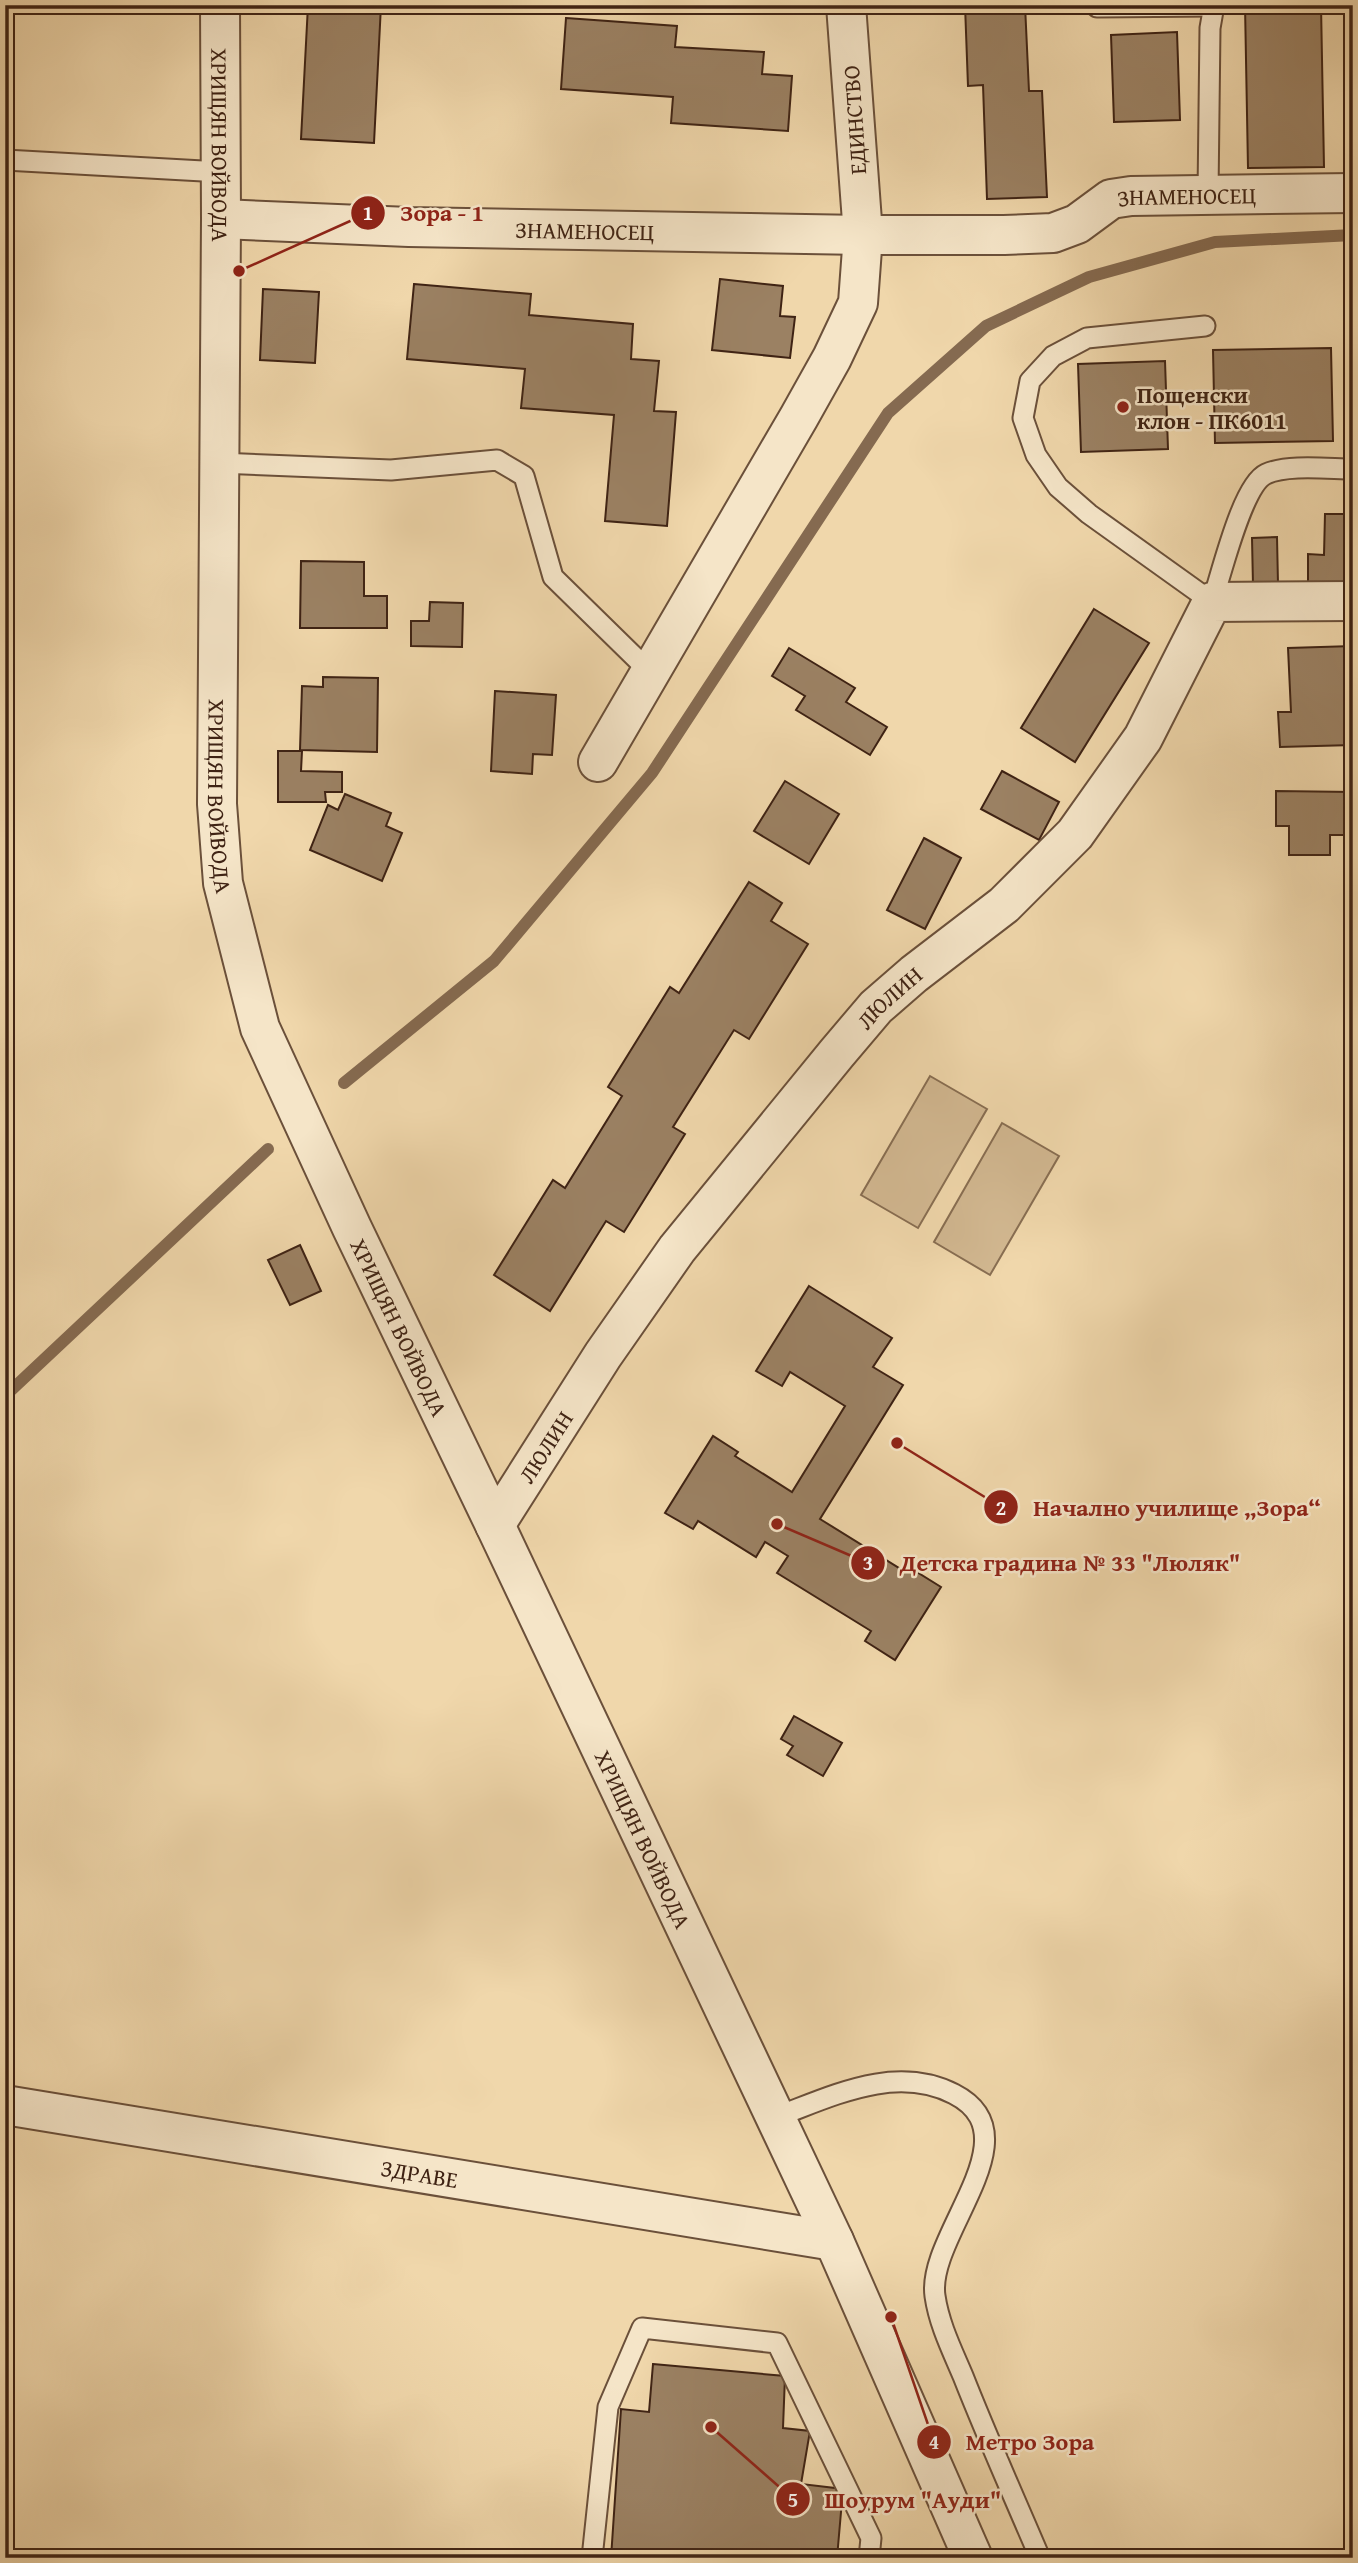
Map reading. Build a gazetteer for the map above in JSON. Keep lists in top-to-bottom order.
{
  "streets": {
    "street": [
      "ЕДИНСТВО",
      "ХРИЩЯН ВОЙВОДА",
      "ЗНАМЕНОСЕЦ",
      "ЛЮЛИН",
      "ЗДРАВЕ"
    ]
  },
  "crossings": [
    ["ЕДИНСТВО", "ЗНАМЕНОСЕЦ"],
    ["ХРИЩЯН ВОЙВОДА", "ЗНАМЕНОСЕЦ"],
    ["ХРИЩЯН ВОЙВОДА", "ЛЮЛИН"],
    ["ХРИЩЯН ВОЙВОДА", "ЗДРАВЕ"]
  ],
  "places": [
    "Зора - 1",
    "Пощенски клон - ПК6011",
    "Начално училище „Зора“",
    "Детска градина № 33 \"Люляк\"",
    "Метро Зора",
    "Шоурум \"Ауди\""
  ]
}
